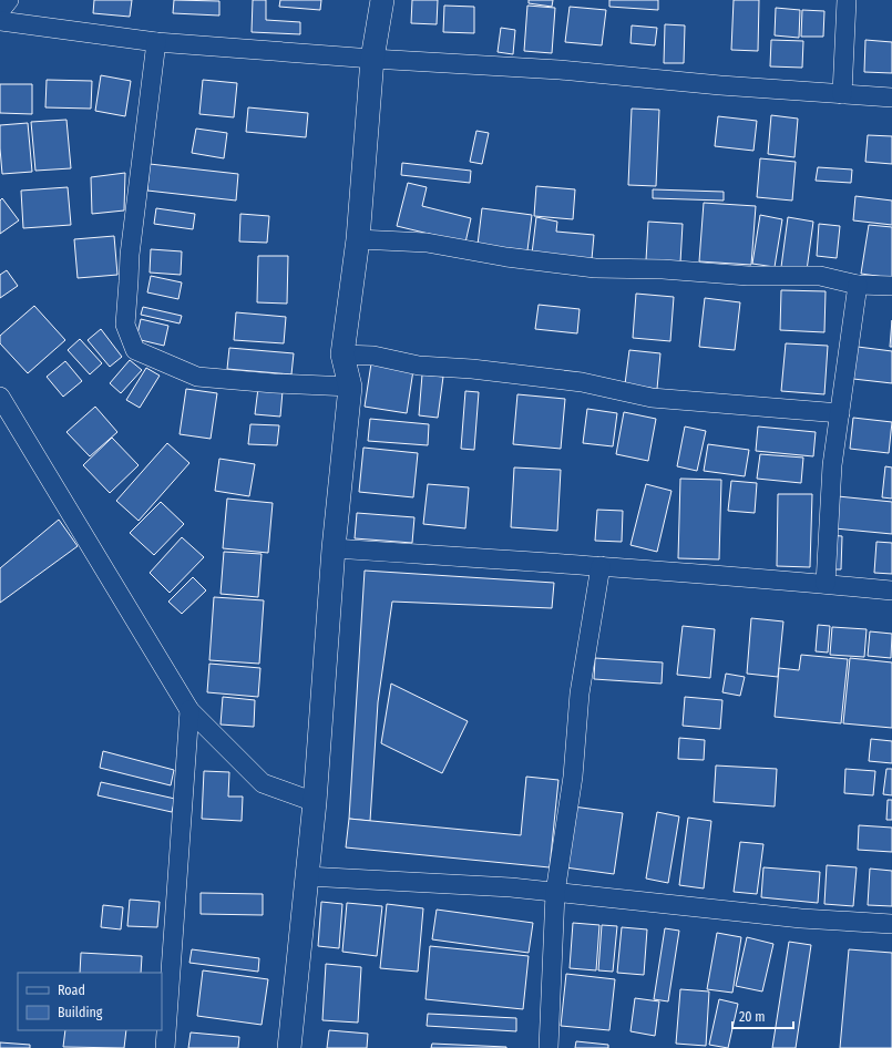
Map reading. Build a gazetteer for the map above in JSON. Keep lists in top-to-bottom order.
{
  "legend": ["Road", "Building"],
  "scale_bar": "20 m"
}
